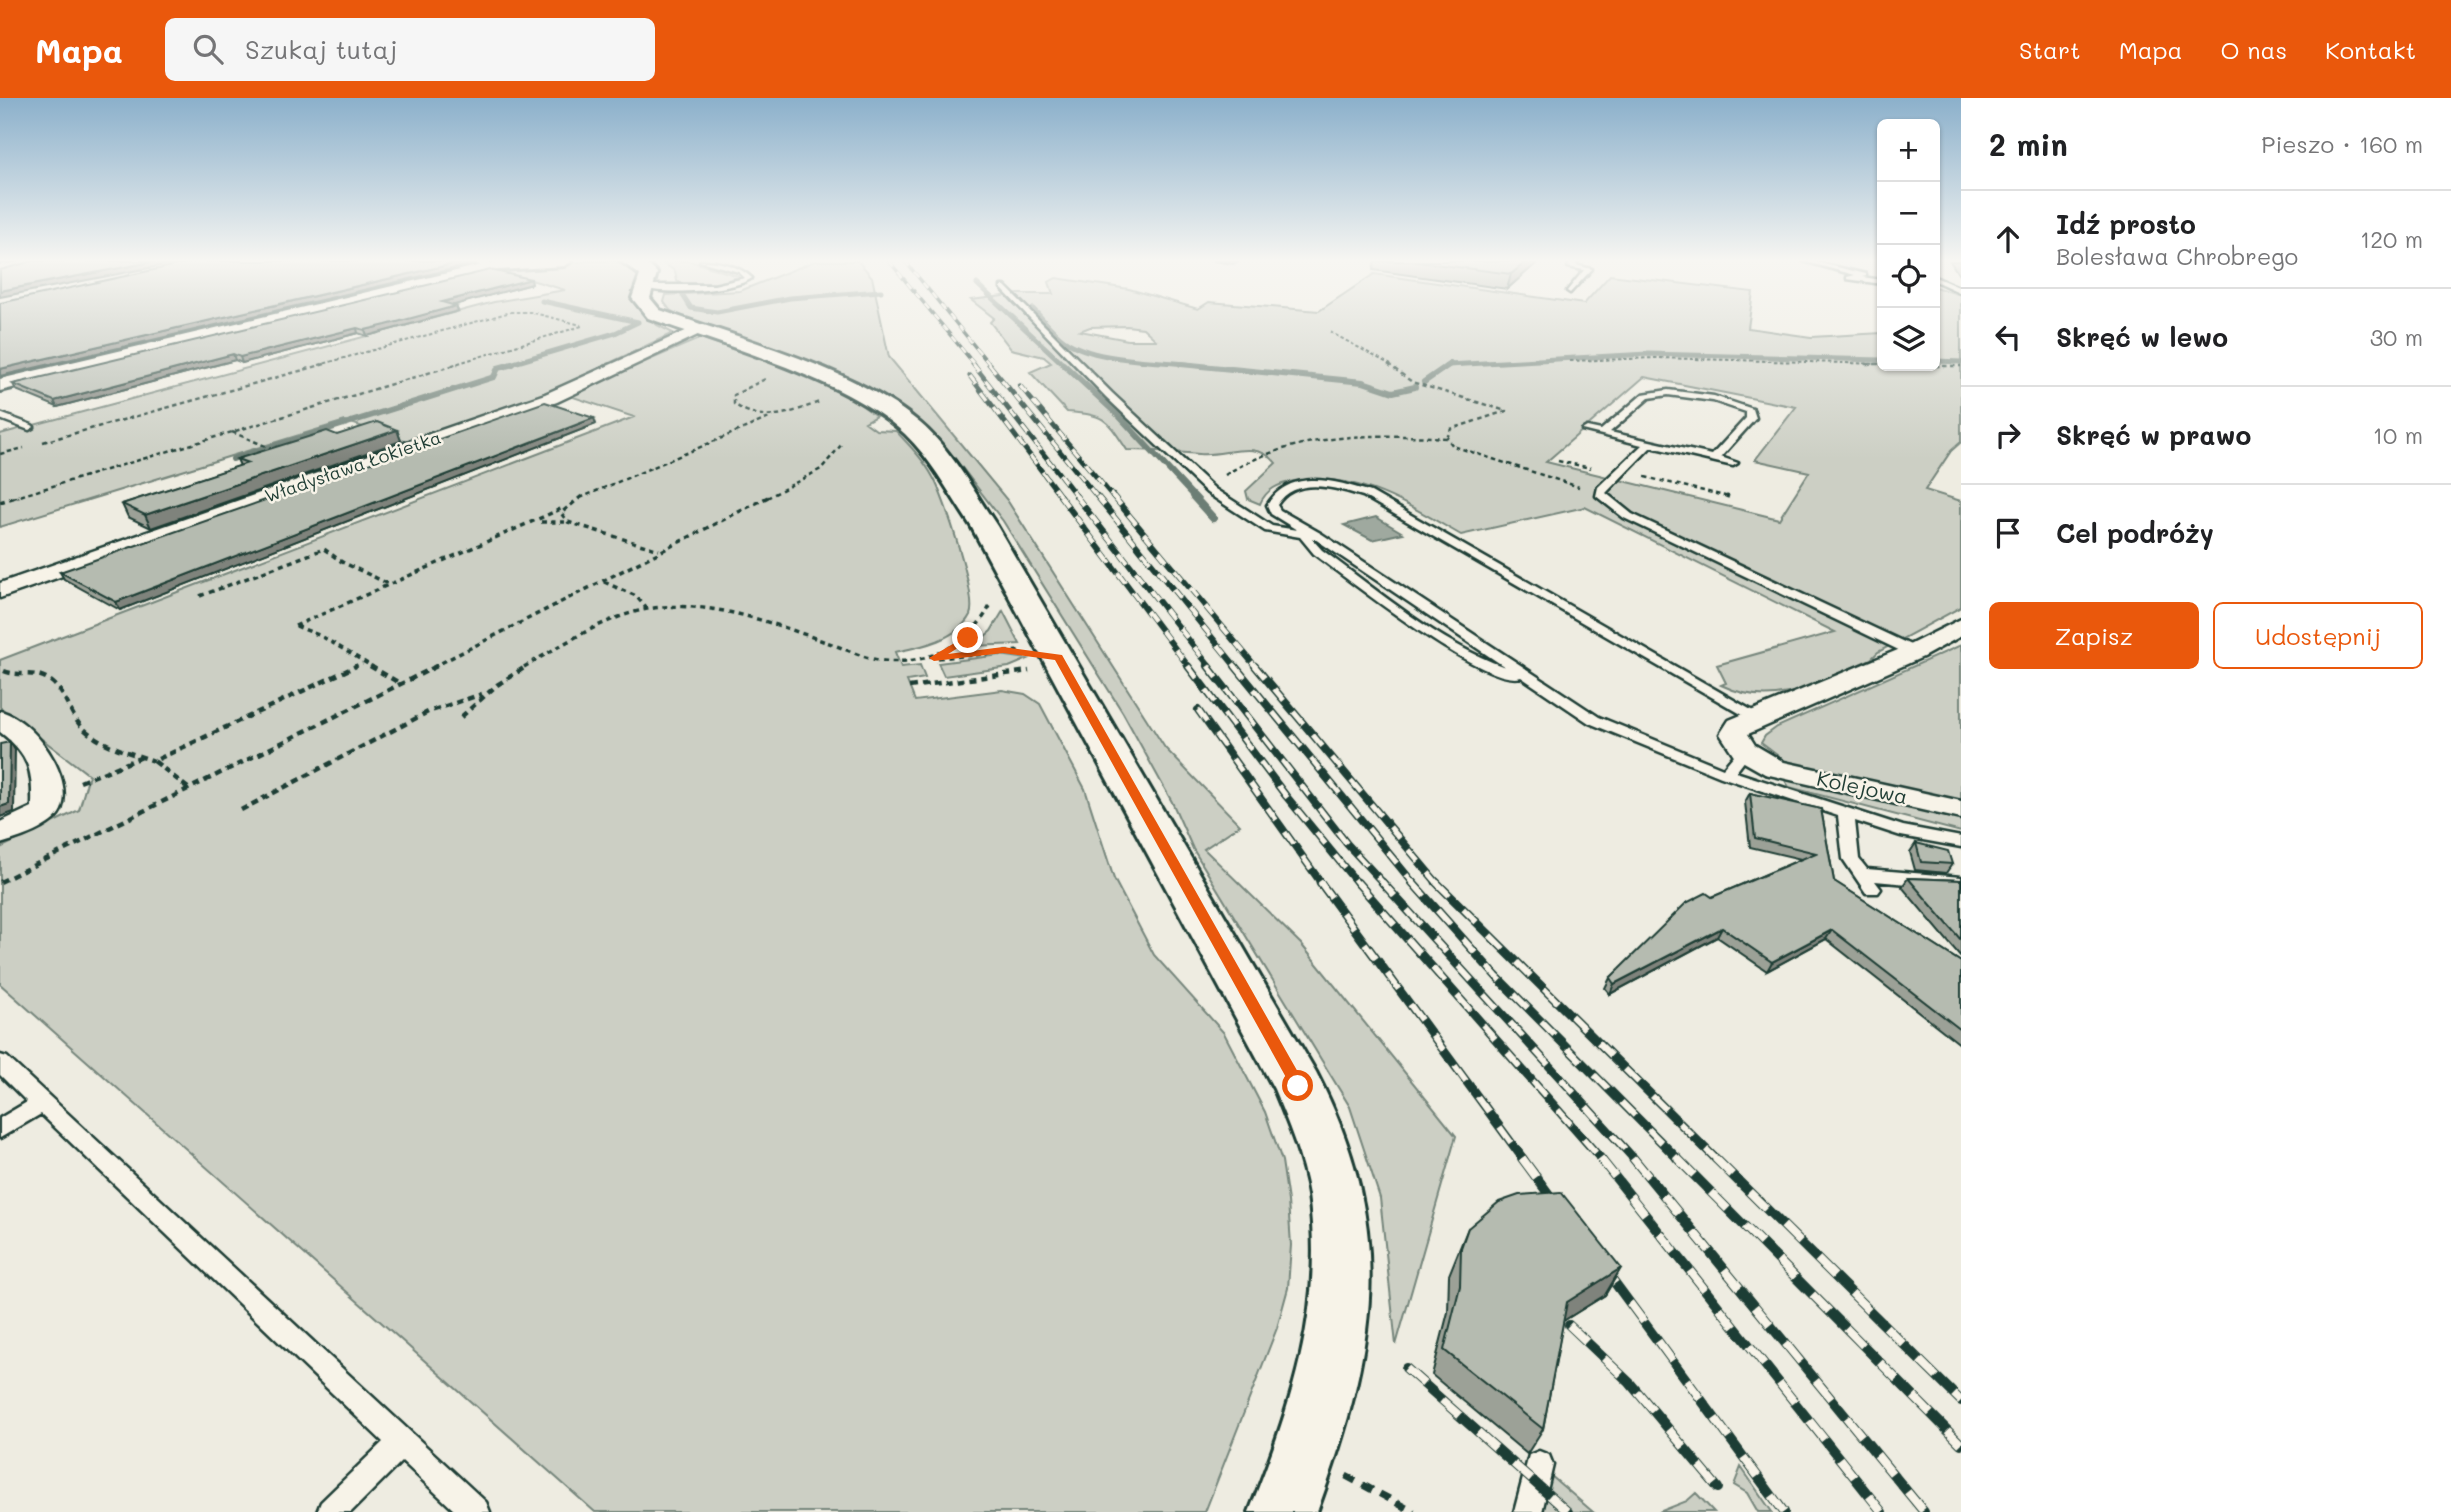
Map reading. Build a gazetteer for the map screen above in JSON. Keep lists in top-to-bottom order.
{
  "streets": {
    "street": ["Władysława Łokietka", "Kolejowa"]
  },
  "page": {
    "header": "Mapa",
    "search": "Szukaj tutaj",
    "nav": [
      "Start",
      "Mapa",
      "O nas",
      "Kontakt"
    ],
    "heading": ["2 min", "Pieszo · 160 m"],
    "map_buttons": ["+", "−"],
    "list": [
      ["Idź prosto", "Bolesława Chrobrego", "120 m"],
      ["Skręć w lewo", "30 m"],
      ["Skręć w prawo", "10 m"],
      "Cel podróży"
    ],
    "buttons": ["Zapisz", "Udostępnij"]
  }
}
